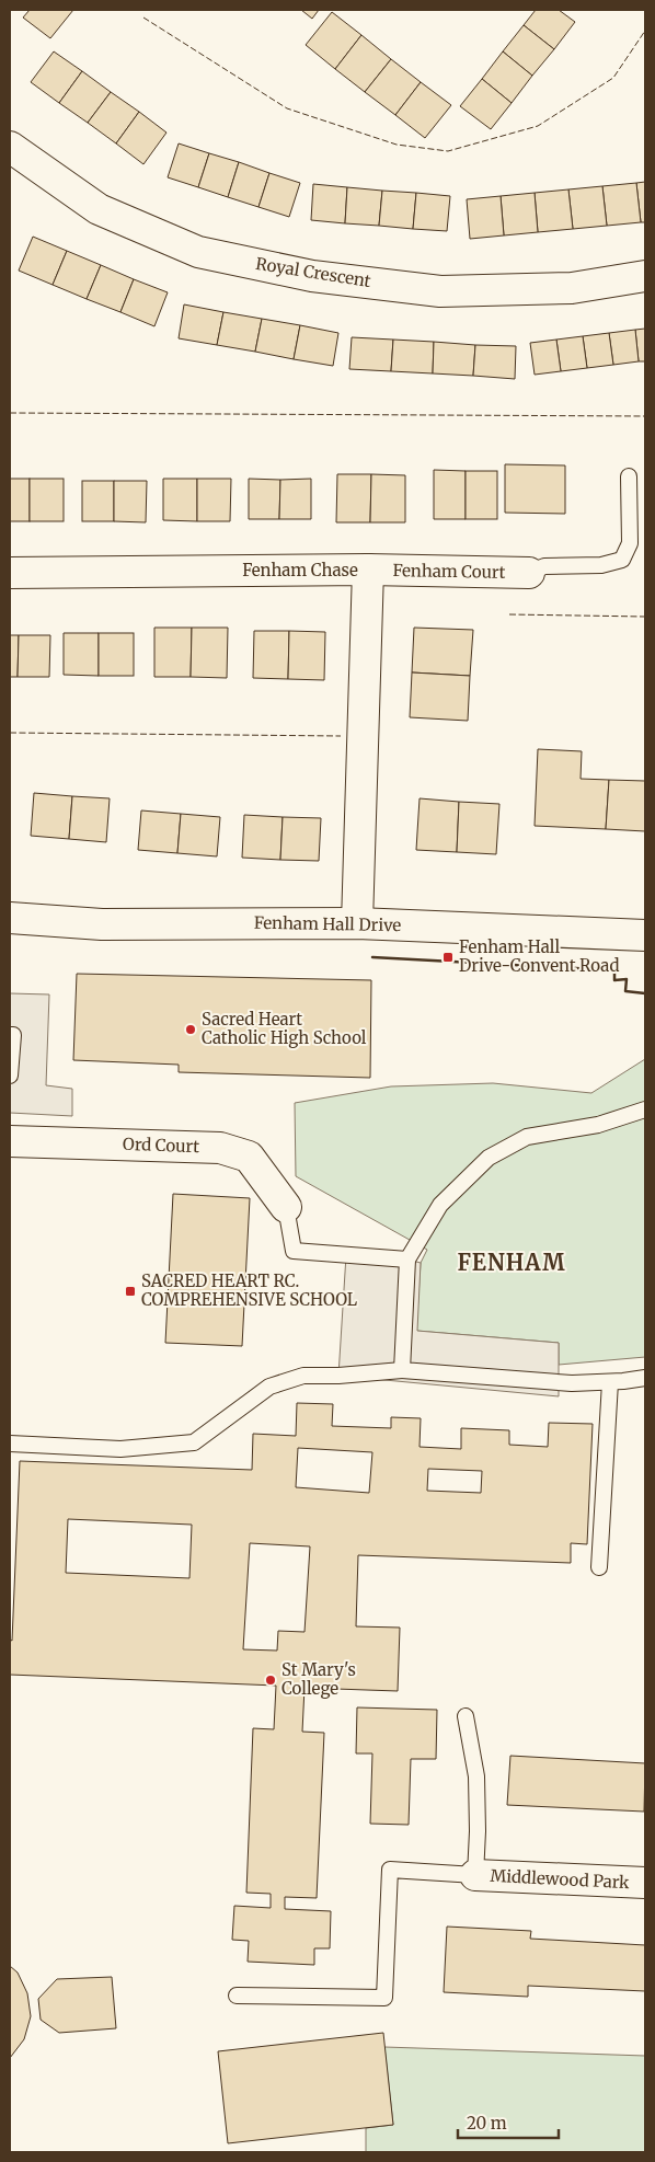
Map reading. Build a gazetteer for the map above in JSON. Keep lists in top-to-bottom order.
{
  "streets": {
    "street": [
      "Royal Crescent",
      "Fenham Chase",
      "Fenham Court",
      "Fenham Hall Drive",
      "Ord Court",
      "Middlewood Park"
    ]
  },
  "crossings": [
    ["Fenham Chase", "Fenham Court"],
    ["Fenham Chase", "Fenham Hall Drive"]
  ],
  "districts": ["FENHAM"],
  "places": {
    "transit": ["Fenham Hall Drive-Convent Road", "SACRED HEART RC. COMPREHENSIVE SCHOOL"],
    "other": ["Sacred Heart Catholic High School", "St Mary's College"]
  },
  "scale_bar": "20 m"
}
